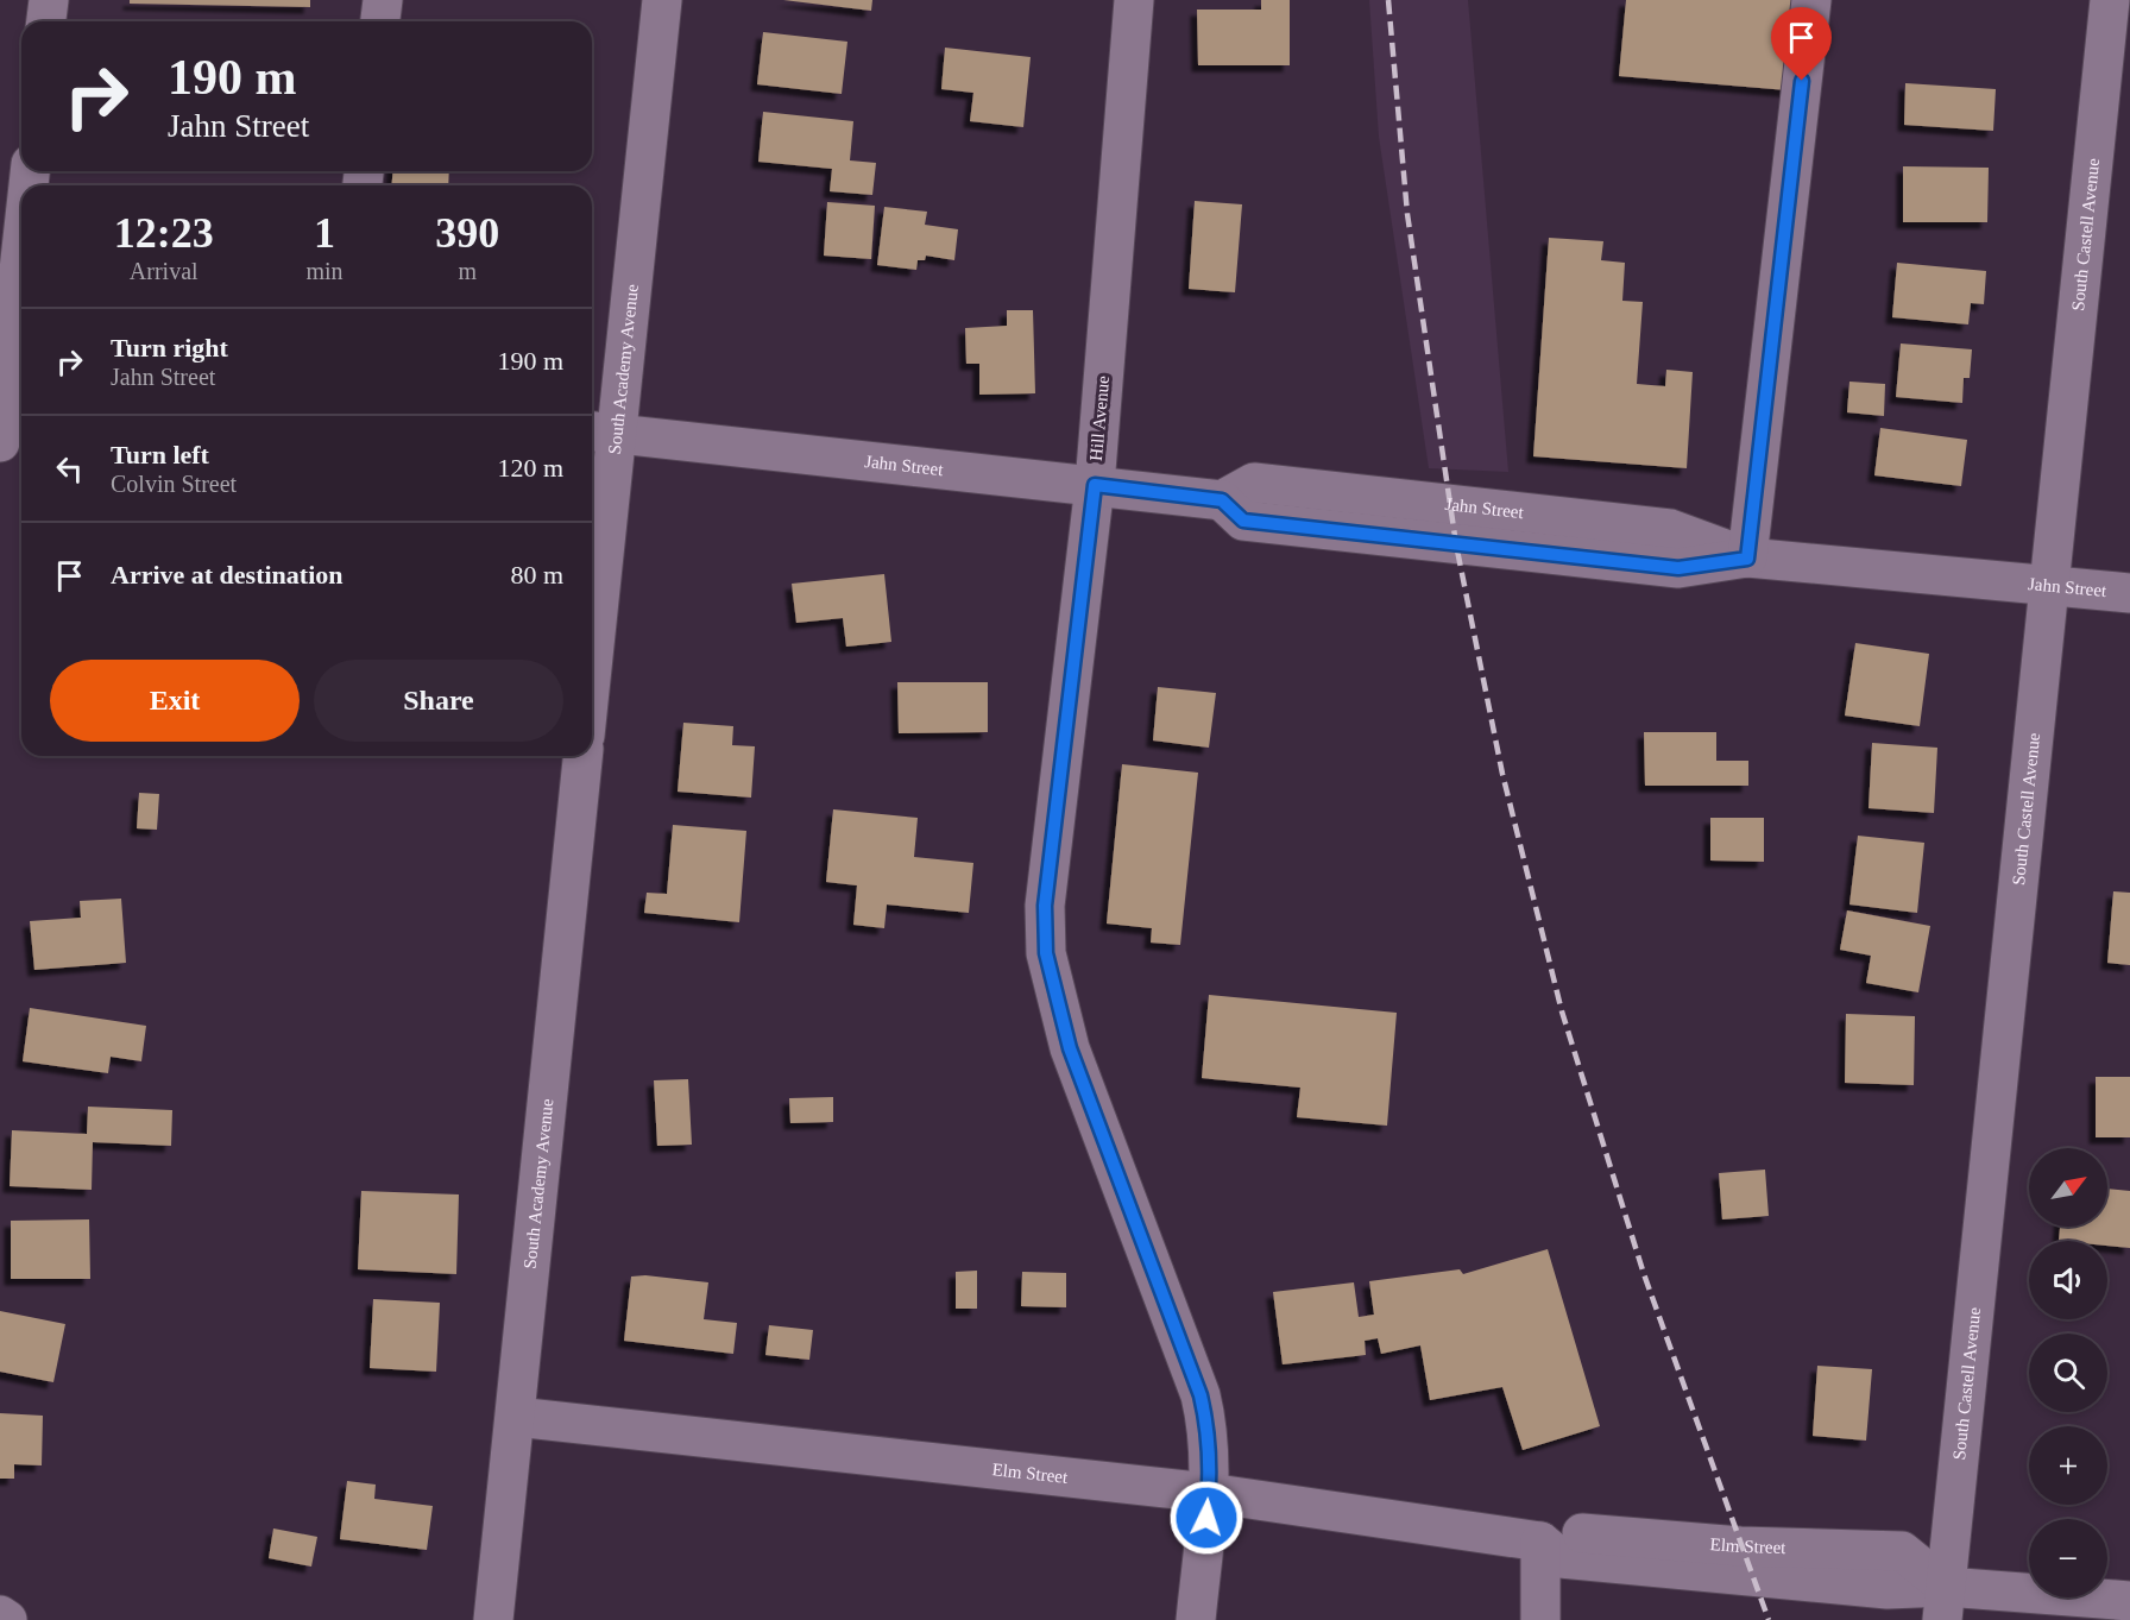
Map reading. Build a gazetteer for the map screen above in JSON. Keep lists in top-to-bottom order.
{
  "streets": {
    "street": [
      "South Castell Avenue",
      "South Academy Avenue",
      "Hill Avenue",
      "Jahn Street",
      "Elm Street"
    ]
  },
  "crossings": [
    ["South Castell Avenue", "Jahn Street"],
    ["South Castell Avenue", "Elm Street"],
    ["South Academy Avenue", "Jahn Street"],
    ["South Academy Avenue", "Elm Street"],
    ["Hill Avenue", "Jahn Street"],
    ["Hill Avenue", "Elm Street"]
  ],
  "north": "top right",
  "page": {
    "turn": ["190 m", "Jahn Street"],
    "eta": [
      "12:23",
      "Arrival",
      "1",
      "min",
      "390",
      "m"
    ],
    "list": [
      {
        "name": "Turn right",
        "note": "Jahn Street",
        "value": "190 m"
      },
      {
        "name": "Turn left",
        "note": "Colvin Street",
        "value": "120 m"
      },
      {
        "name": "Arrive at destination",
        "value": "80 m"
      }
    ],
    "buttons": ["Exit", "Share"],
    "map_buttons": ["+", "−"]
  }
}
